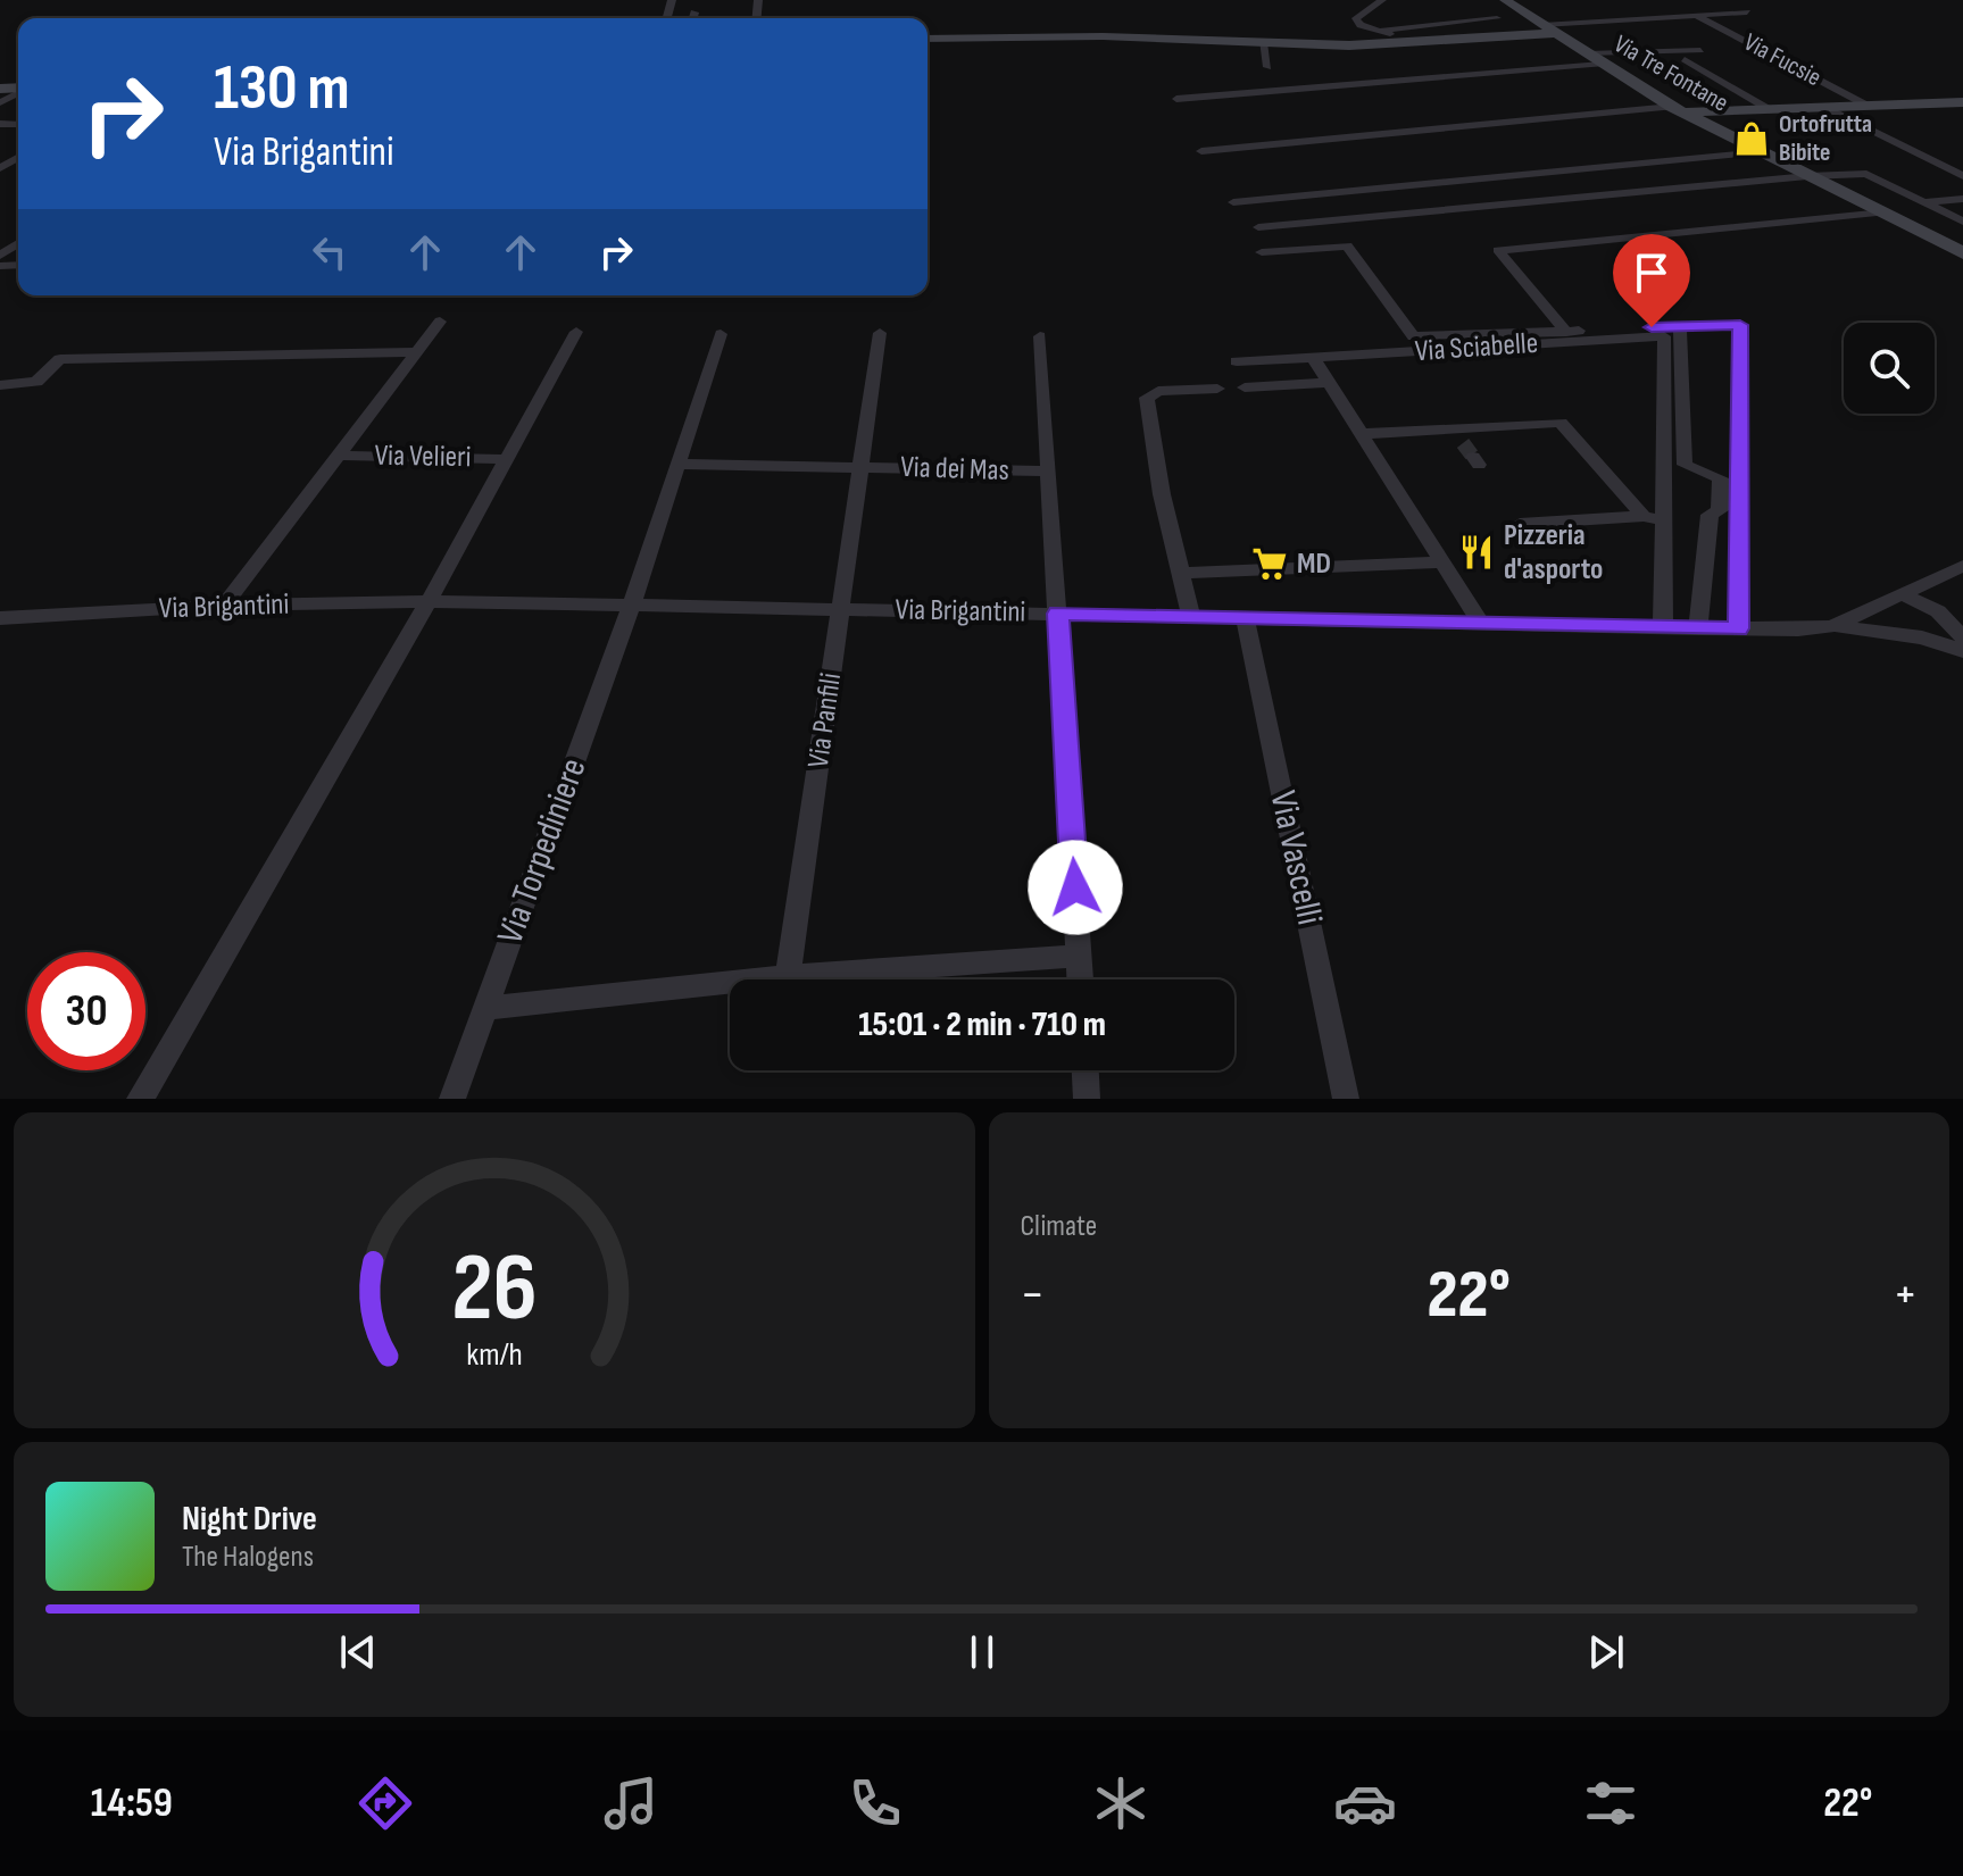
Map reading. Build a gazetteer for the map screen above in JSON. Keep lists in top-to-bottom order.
{
  "streets": {
    "street": [
      "Via Fucsie",
      "Via Tre Fontane",
      "Via Sciabelle",
      "Via Velieri",
      "Via dei Mas",
      "Via Brigantini",
      "Via Panfili",
      "Via Torpediniere",
      "Via Vascelli"
    ]
  },
  "crossings": [
    ["Via Sciabelle", "Via Brigantini"],
    ["Via dei Mas", "Via Panfili"],
    ["Via dei Mas", "Via Torpediniere"],
    ["Via Brigantini", "Via Panfili"],
    ["Via Brigantini", "Via Torpediniere"],
    ["Via Brigantini", "Via Vascelli"]
  ],
  "places": {
    "shop": ["Ortofrutta Bibite"],
    "restaurant": ["Pizzeria d'asporto"],
    "supermarket": ["MD"]
  },
  "page": {
    "turn": ["130 m", "Via Brigantini"],
    "limit": "30",
    "trip": "15:01 · 2 min · 710 m",
    "tile": "Climate",
    "heat": ["−", "22°", "+"],
    "song": ["Night Drive", "The Halogens"],
    "tabs": ["14:59", "22°"],
    "gauge": ["26", "km/h"]
  }
}
